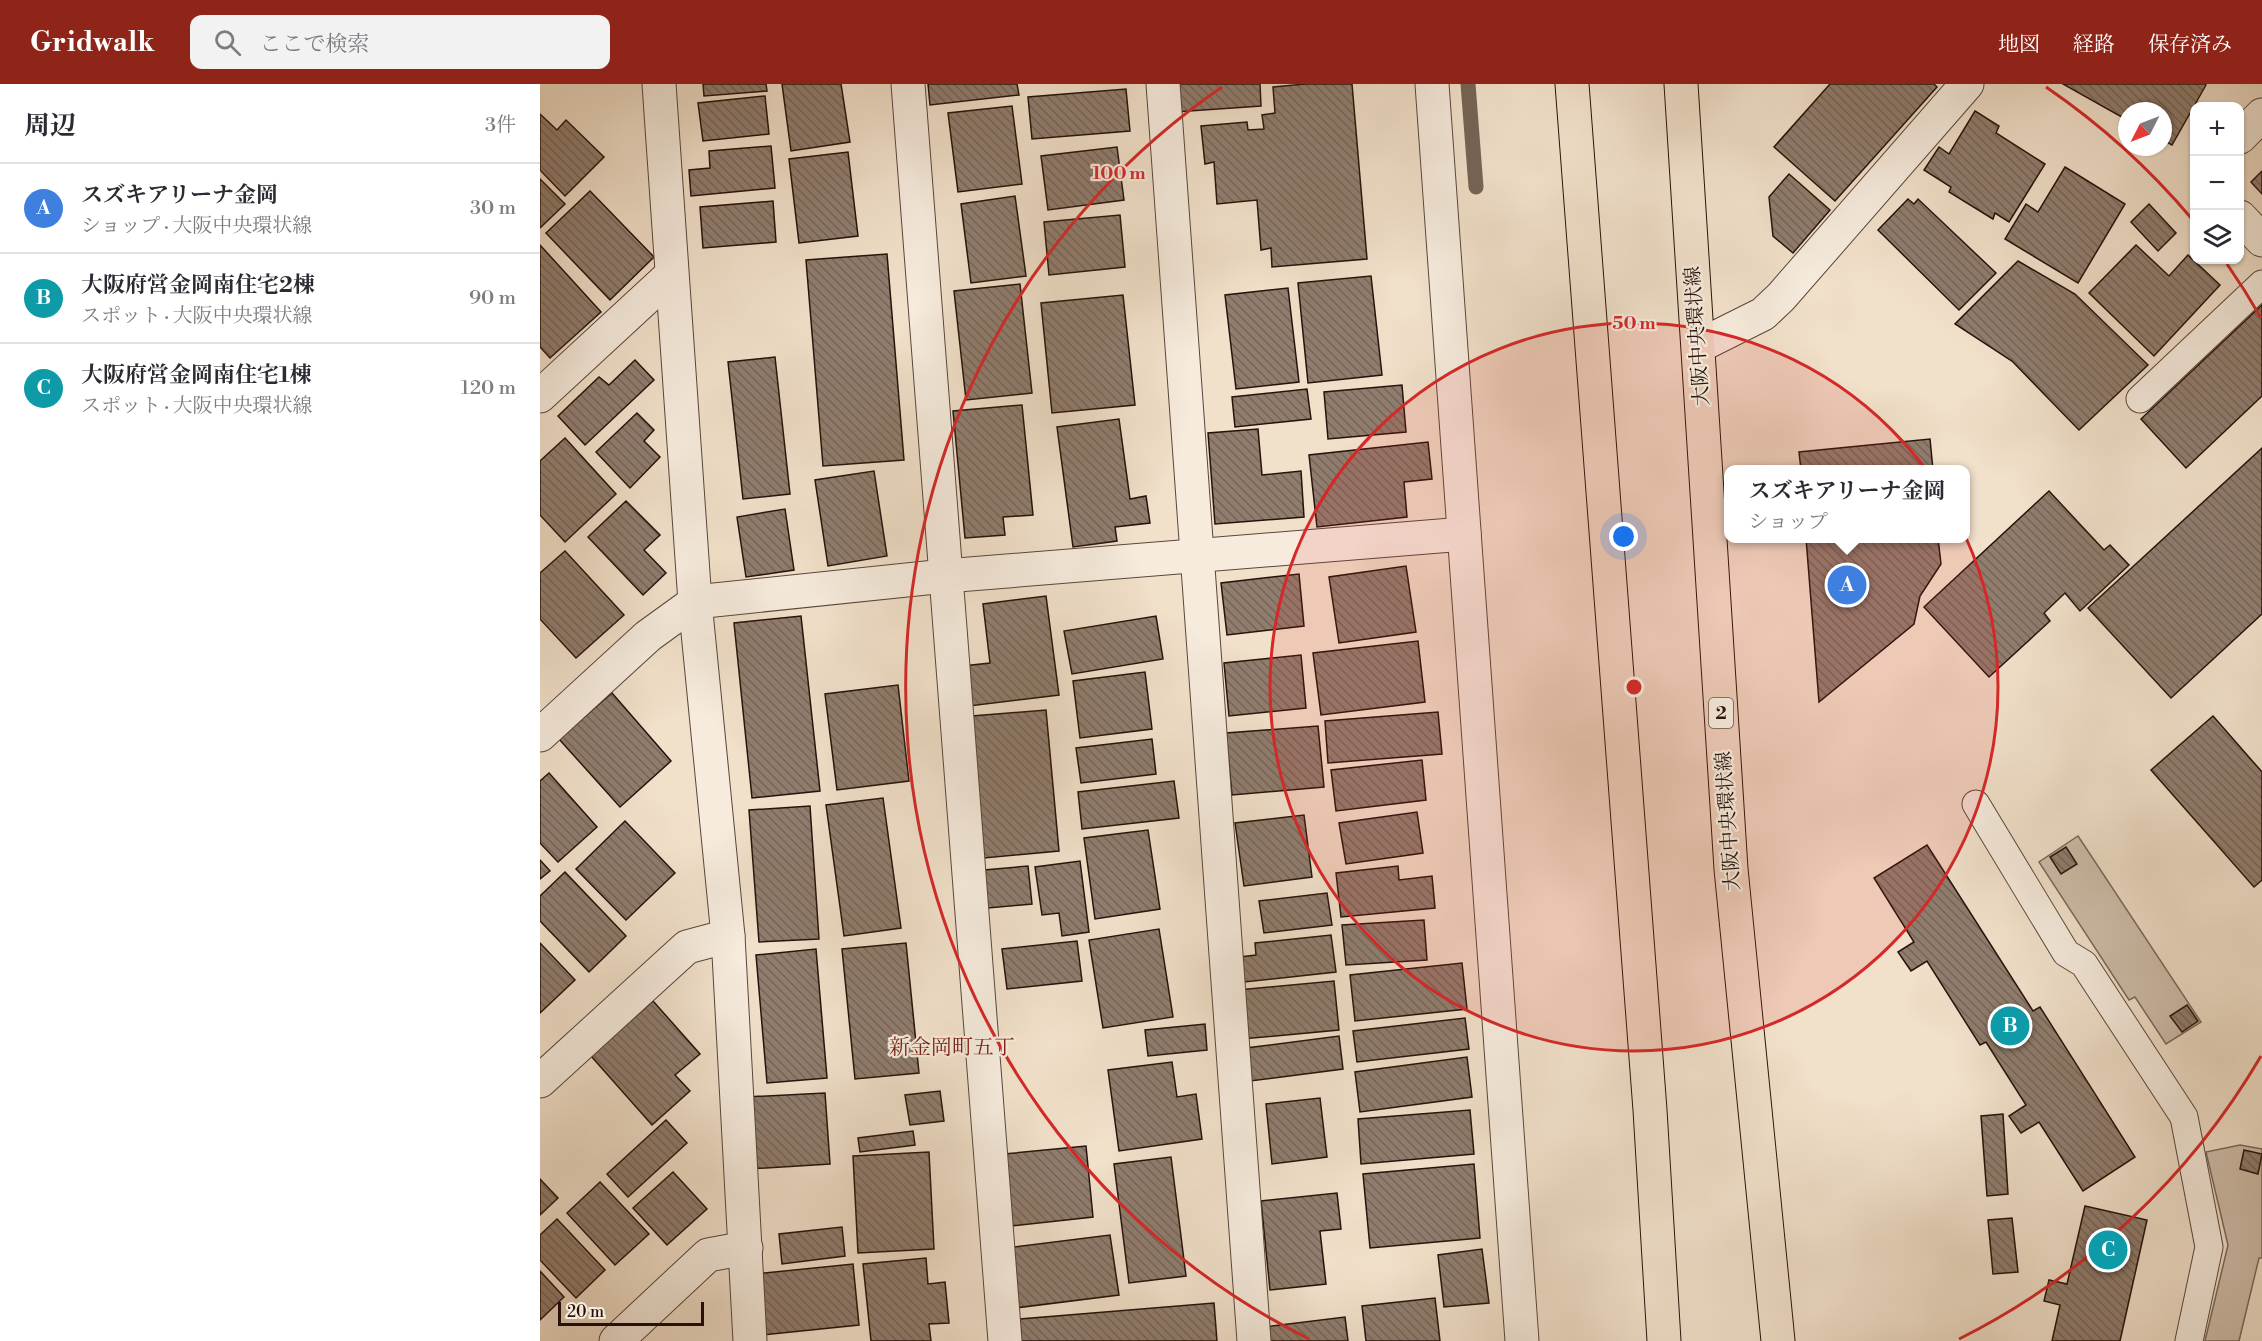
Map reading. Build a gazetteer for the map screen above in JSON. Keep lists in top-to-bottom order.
{
  "streets": {
    "main road": ["大阪中央環状線", "2"]
  },
  "districts": ["新金岡町五丁"],
  "scale_bar": "20 m",
  "north": "bottom left",
  "page": {
    "header": "Gridwalk",
    "search": "ここで検索",
    "nav": ["地図", "経路", "保存済み"],
    "heading": ["周辺", "3件"],
    "map_buttons": ["+", "−"],
    "list": [
      {
        "mark": "A",
        "name": "スズキアリーナ金岡",
        "note": "ショップ · 大阪中央環状線",
        "value": "30 m"
      },
      {
        "mark": "B",
        "name": "大阪府営金岡南住宅2棟",
        "note": "スポット · 大阪中央環状線",
        "value": "90 m"
      },
      {
        "mark": "C",
        "name": "大阪府営金岡南住宅1棟",
        "note": "スポット · 大阪中央環状線",
        "value": "120 m"
      }
    ],
    "popup": ["スズキアリーナ金岡", "ショップ"],
    "pins": ["A", "B", "C"],
    "scale": "20 m"
  },
  "rings": ["100 m", "50 m"]
}
